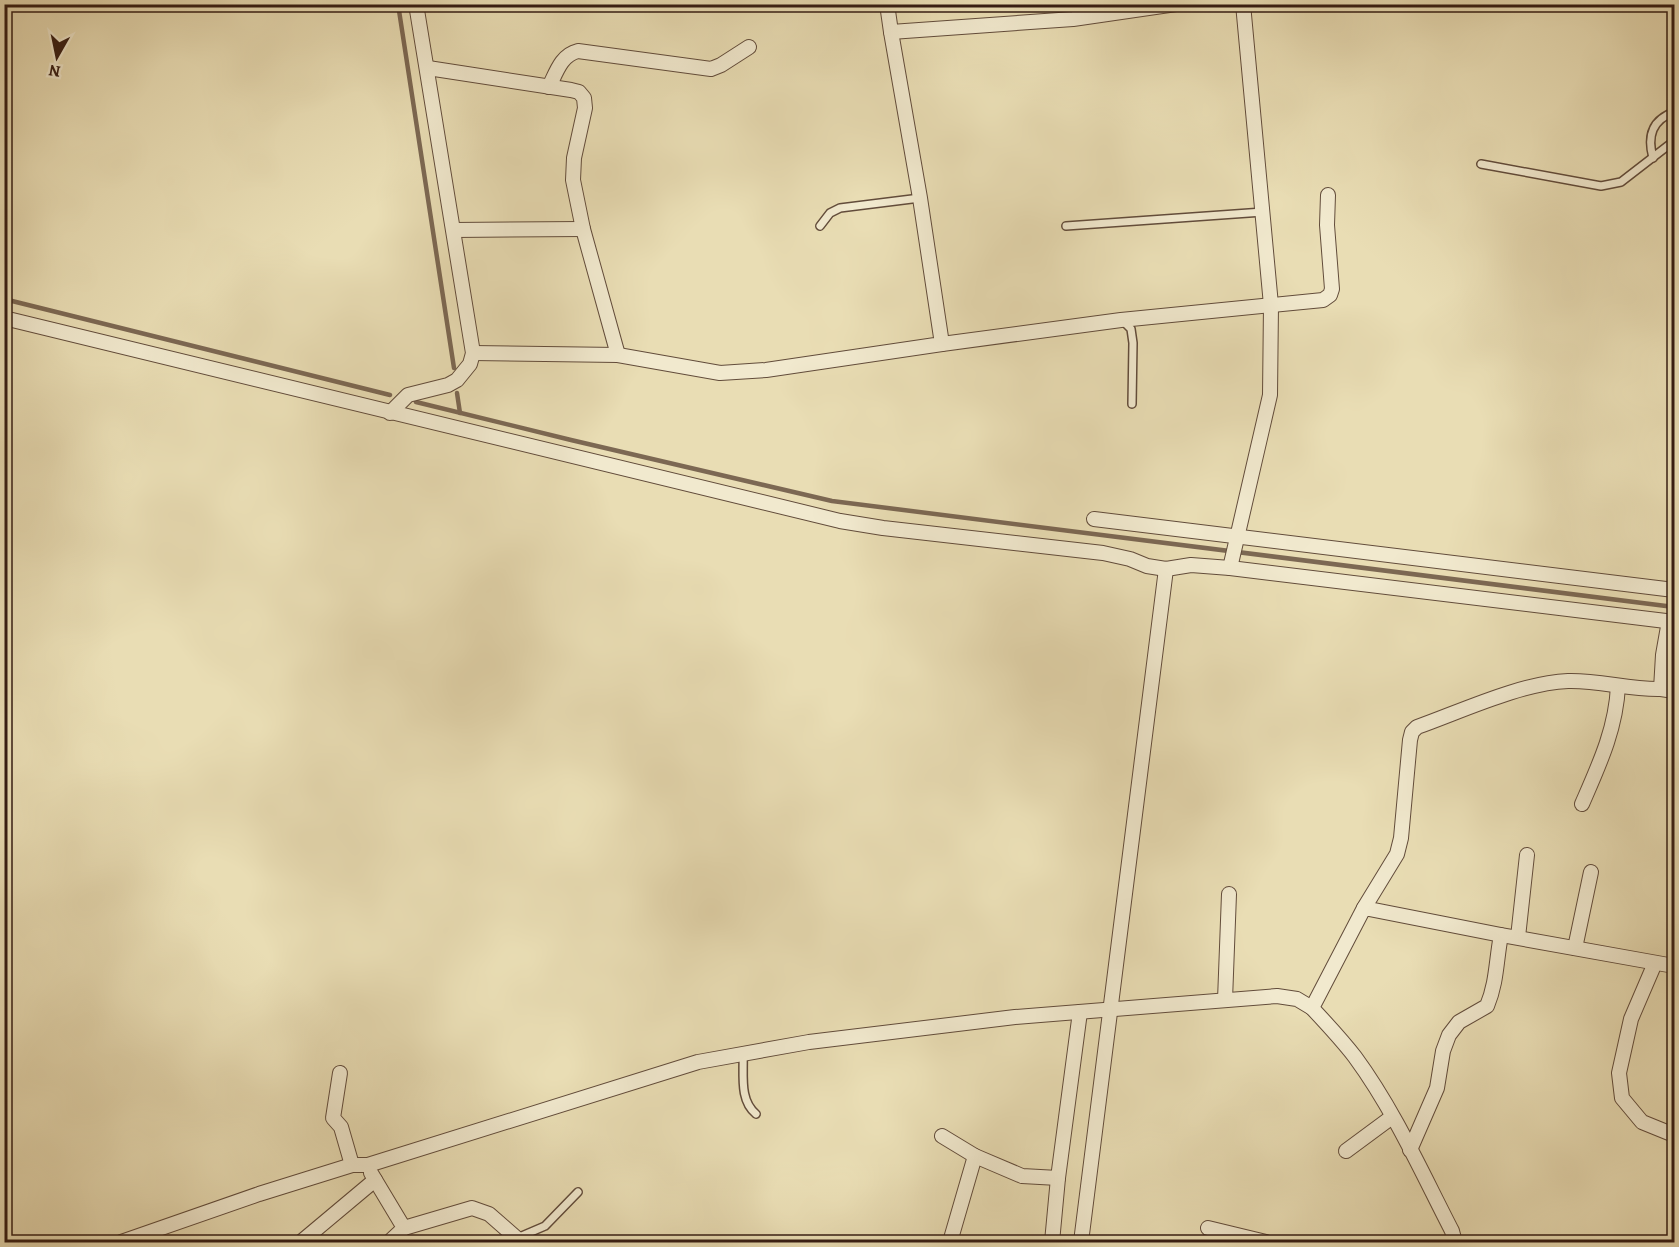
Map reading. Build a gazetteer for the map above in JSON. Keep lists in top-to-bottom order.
{
  "north": "bottom"
}
